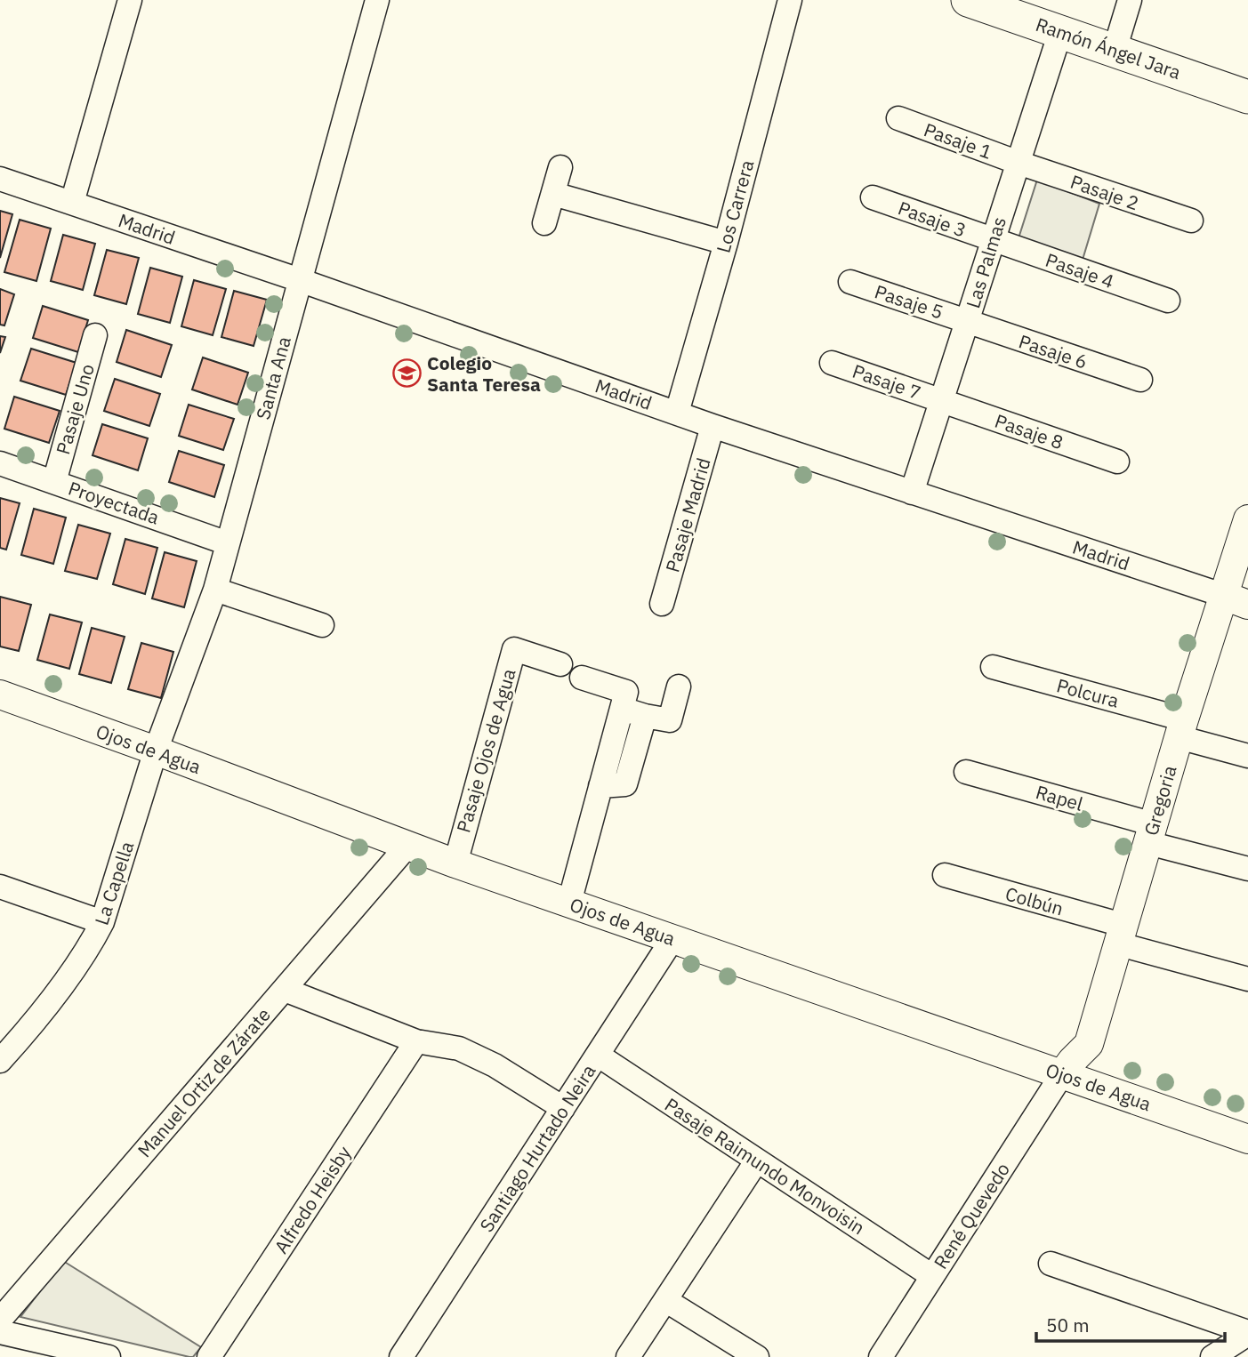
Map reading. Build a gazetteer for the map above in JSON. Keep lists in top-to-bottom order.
{
  "streets": {
    "main road": ["Ramón Ángel Jara"],
    "street": [
      "Pasaje 1",
      "Pasaje 2",
      "Los Carrera",
      "Pasaje 3",
      "Madrid",
      "Las Palmas",
      "Pasaje 4",
      "Pasaje 5",
      "Pasaje 6",
      "Santa Ana",
      "Pasaje 7",
      "Pasaje Uno",
      "Pasaje 8",
      "Proyectada",
      "Pasaje Madrid",
      "Polcura",
      "Ojos de Agua",
      "Pasaje Ojos de Agua",
      "Rapel",
      "Gregoria",
      "La Capella",
      "Colbún",
      "Manuel Ortiz de Zárate",
      "Santiago Hurtado Neira",
      "Pasaje Raimundo Monvoisin",
      "Alfredo Heisby",
      "René Quevedo"
    ]
  },
  "crossings": [
    ["Ramón Ángel Jara", "Las Palmas"],
    ["Pasaje 1", "Pasaje 2"],
    ["Pasaje 1", "Las Palmas"],
    ["Pasaje 2", "Las Palmas"],
    ["Los Carrera", "Madrid"],
    ["Pasaje 3", "Las Palmas"],
    ["Pasaje 3", "Pasaje 4"],
    ["Madrid", "Las Palmas"],
    ["Madrid", "Santa Ana"],
    ["Madrid", "Pasaje Madrid"],
    ["Madrid", "Gregoria"],
    ["Las Palmas", "Pasaje 4"],
    ["Las Palmas", "Pasaje 5"],
    ["Las Palmas", "Pasaje 6"],
    ["Las Palmas", "Pasaje 7"],
    ["Las Palmas", "Pasaje 8"],
    ["Pasaje 5", "Pasaje 6"],
    ["Santa Ana", "Proyectada"],
    ["Santa Ana", "Ojos de Agua"],
    ["Santa Ana", "La Capella"],
    ["Pasaje 7", "Pasaje 8"],
    ["Pasaje Uno", "Proyectada"],
    ["Polcura", "Gregoria"],
    ["Ojos de Agua", "Pasaje Ojos de Agua"],
    ["Ojos de Agua", "Gregoria"],
    ["Ojos de Agua", "La Capella"],
    ["Ojos de Agua", "Manuel Ortiz de Zárate"],
    ["Ojos de Agua", "Santiago Hurtado Neira"],
    ["Ojos de Agua", "René Quevedo"],
    ["Rapel", "Gregoria"],
    ["Gregoria", "Colbún"],
    ["Gregoria", "René Quevedo"],
    ["Santiago Hurtado Neira", "Pasaje Raimundo Monvoisin"],
    ["Pasaje Raimundo Monvoisin", "René Quevedo"]
  ],
  "places": {
    "school or university": ["Colegio Santa Teresa"]
  },
  "scale_bar": "50 m"
}
